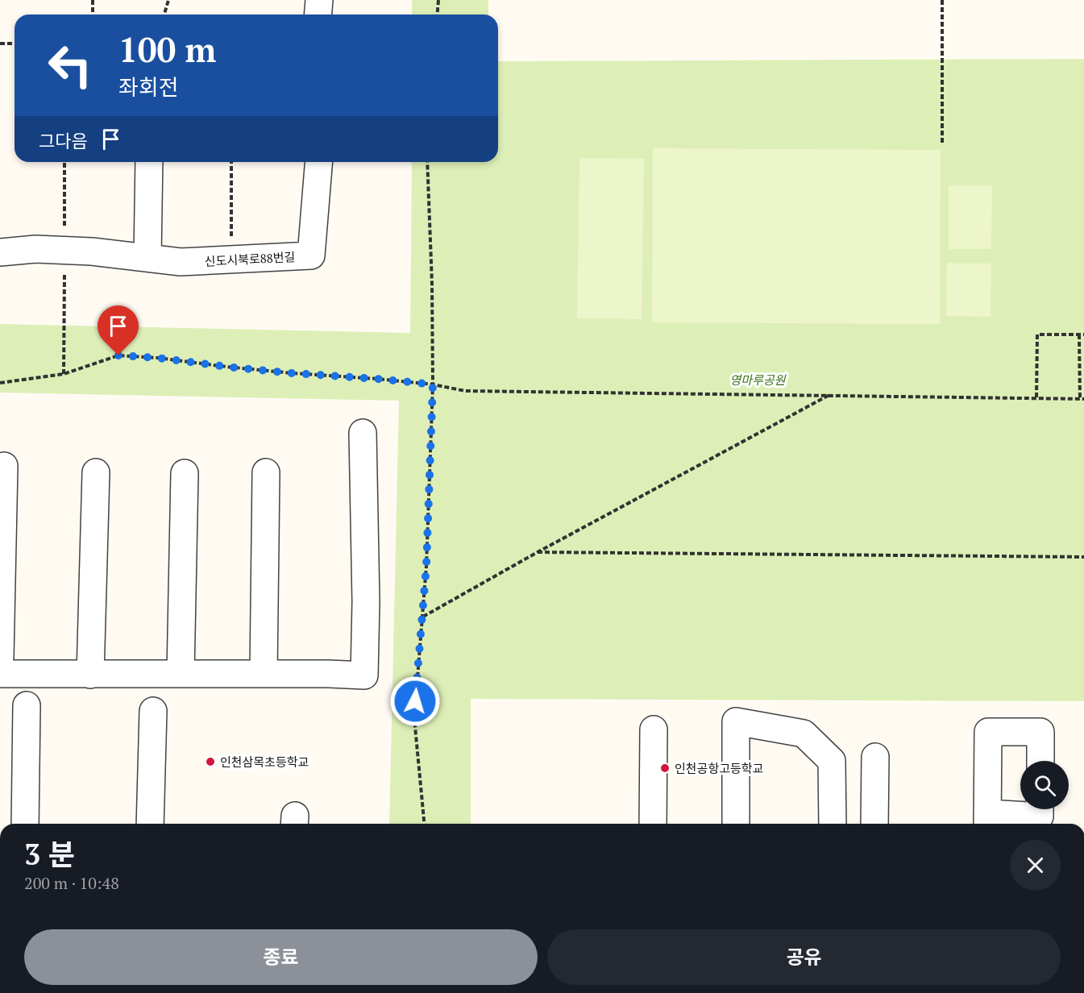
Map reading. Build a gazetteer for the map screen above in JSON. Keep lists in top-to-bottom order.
{
  "streets": {
    "street": ["신도시북로88번길"]
  },
  "parks": ["영마루공원"],
  "places": ["인천삼목초등학교", "인천공항고등학교"],
  "page": {
    "turn": ["100 m", "좌회전"],
    "then": "그다음",
    "heading": ["3 분", "200 m · 10:48"],
    "buttons": ["종료", "공유"]
  }
}
